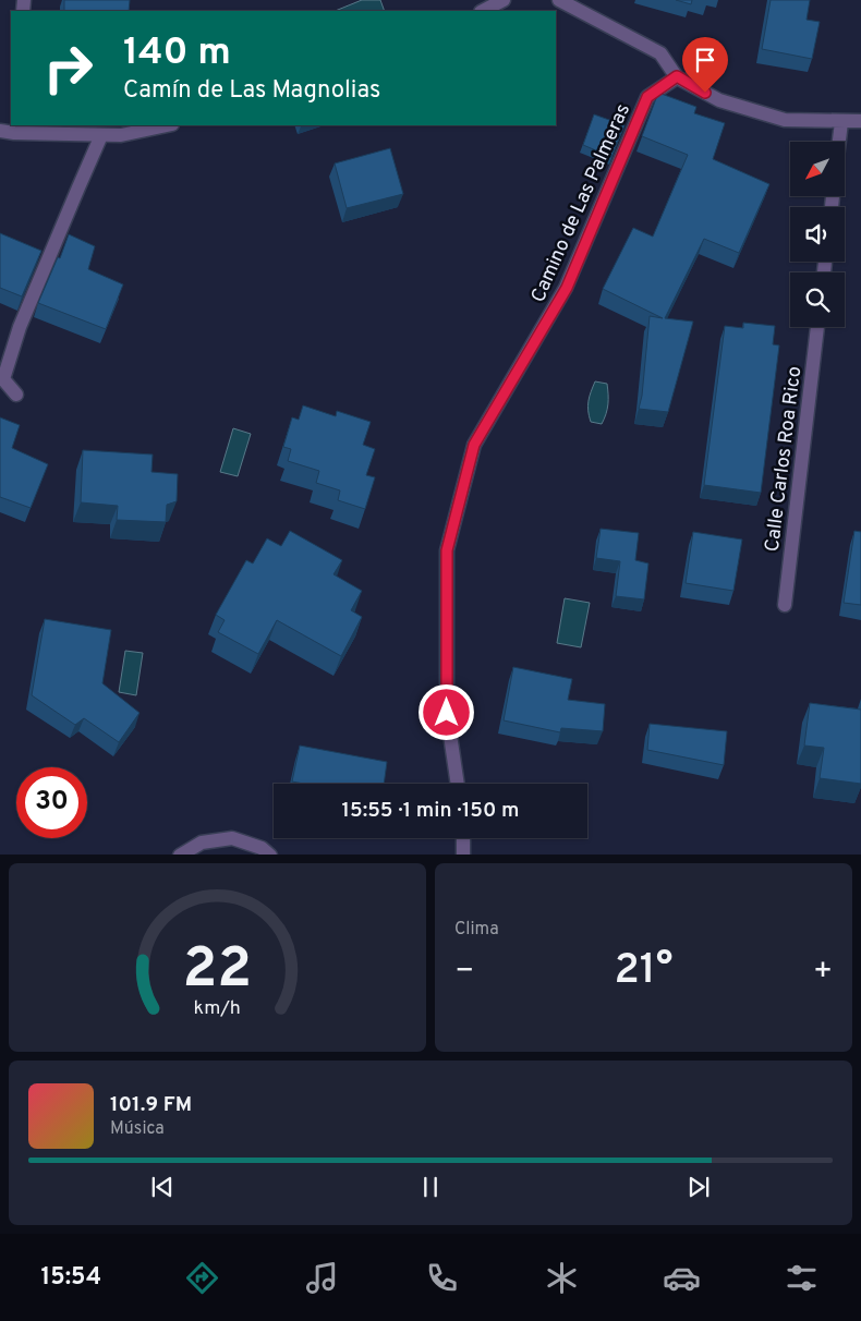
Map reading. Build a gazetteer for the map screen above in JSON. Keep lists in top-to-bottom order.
{
  "streets": {
    "street": ["Camino de Las Palmeras", "Calle Carlos Roa Rico"]
  },
  "north": "bottom left",
  "page": {
    "turn": ["140 m", "Camín de Las Magnolias"],
    "limit": "30",
    "trip": "15:55 · 1 min · 150 m",
    "tile": "Clima",
    "heat": ["−", "21°", "+"],
    "song": ["101.9 FM", "Música"],
    "tabs": "15:54",
    "gauge": ["22", "km/h"]
  }
}
